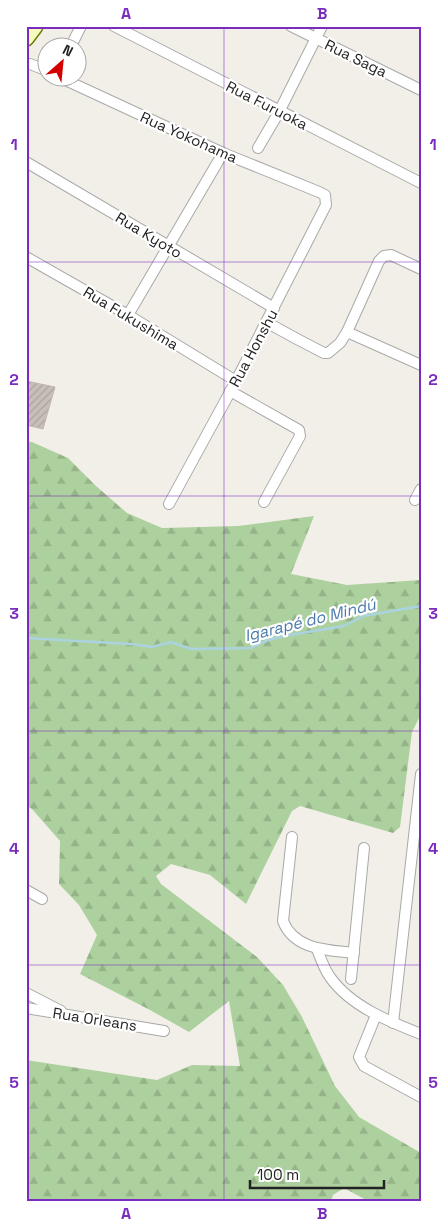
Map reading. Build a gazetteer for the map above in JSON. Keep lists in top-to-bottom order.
{
  "streets": {
    "street": [
      "Rua Saga",
      "Rua Furuoka",
      "Rua Yokohama",
      "Rua Kyoto",
      "Rua Fukushima",
      "Rua Honshu",
      "Rua Orleans"
    ]
  },
  "crossings": [
    ["Rua Yokohama", "Rua Honshu"],
    ["Rua Kyoto", "Rua Honshu"],
    ["Rua Fukushima", "Rua Honshu"]
  ],
  "water": ["Igarapé do Mindú"],
  "scale_bar": "100 m",
  "north": "top right",
  "grid": {
    "columns": ["A", "B"],
    "rows": [
      "1",
      "2",
      "3",
      "4",
      "5"
    ]
  }
}
